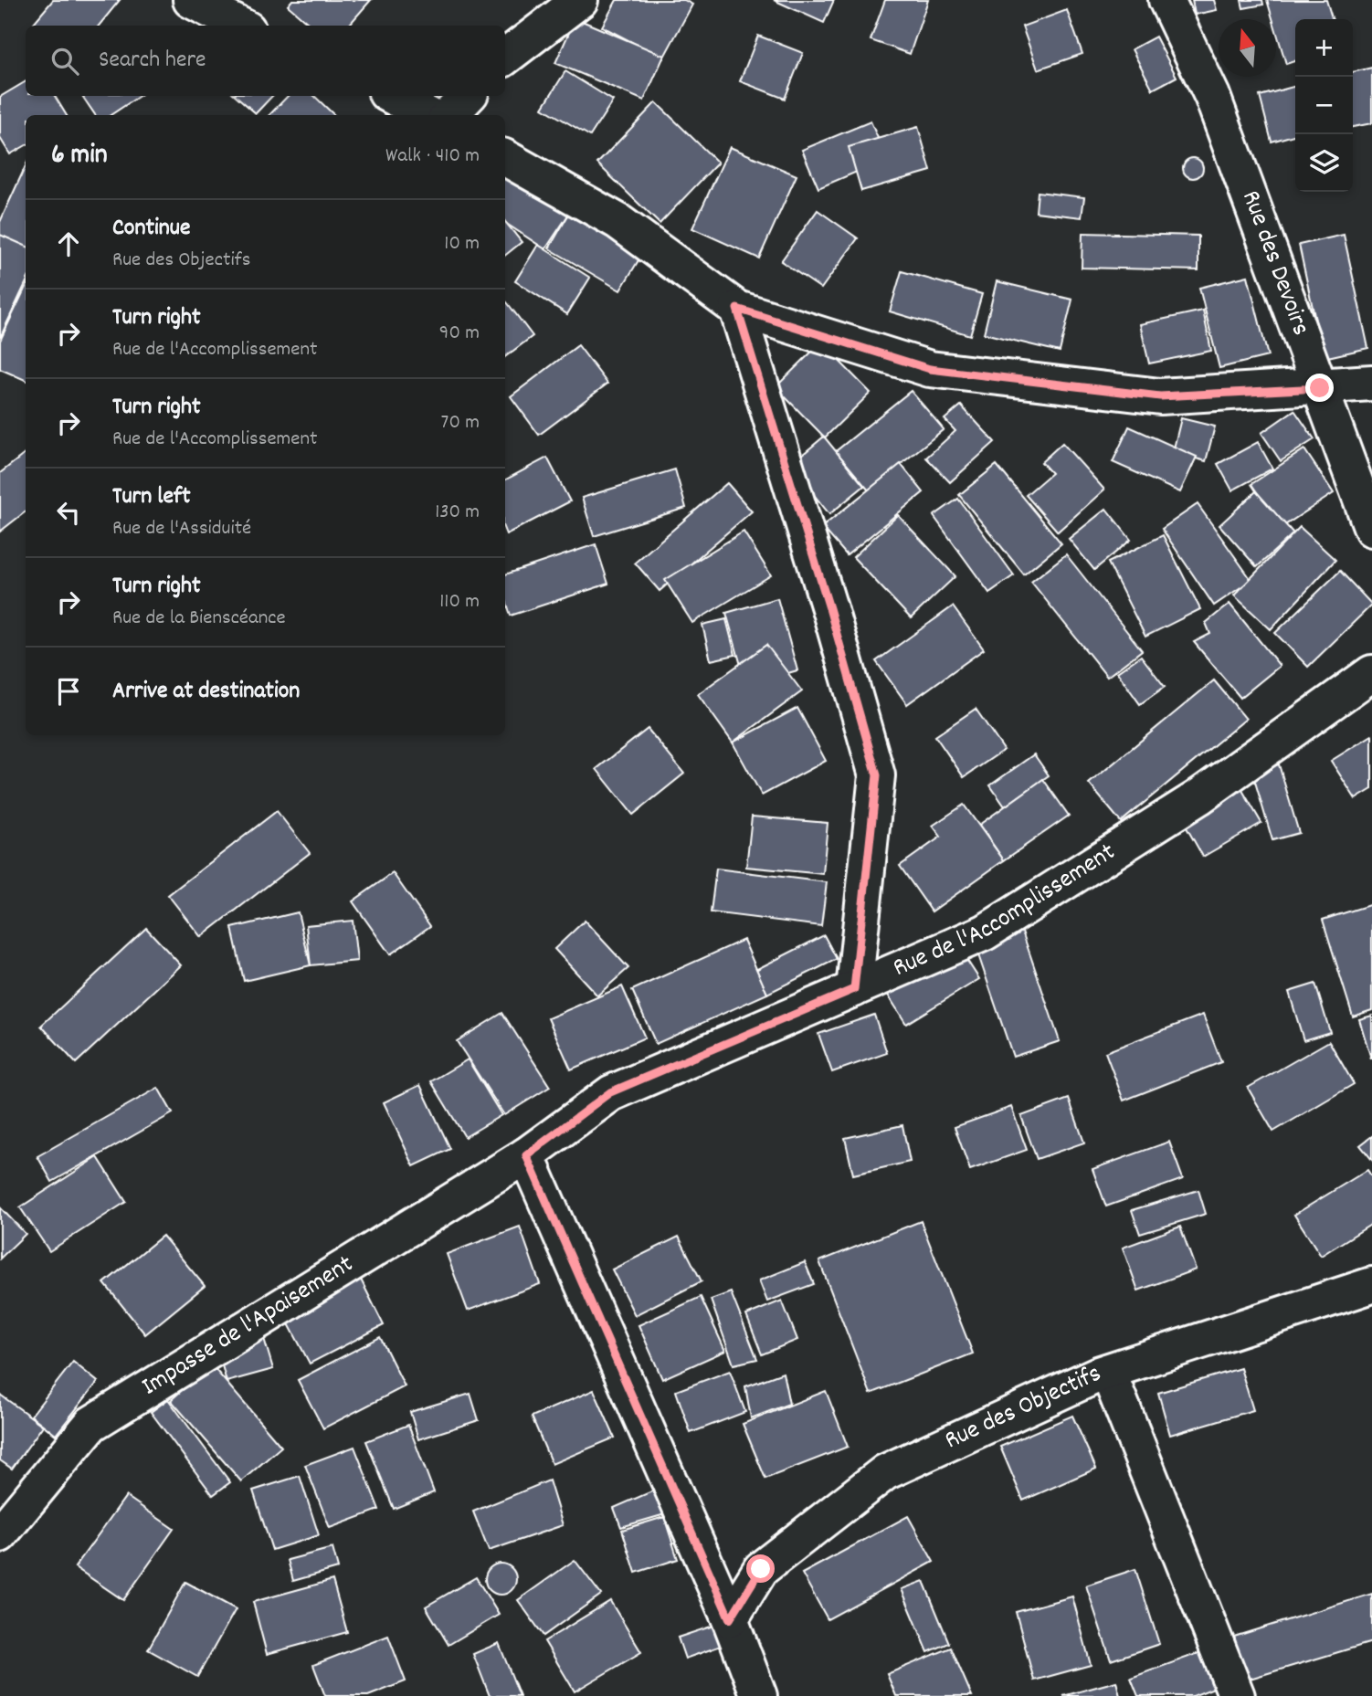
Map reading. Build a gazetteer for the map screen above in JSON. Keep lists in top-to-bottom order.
{
  "streets": {
    "street": [
      "Rue des Devoirs",
      "Rue de l'Accomplissement",
      "Impasse de l'Apaisement",
      "Rue des Objectifs"
    ]
  },
  "crossings": [
    ["Rue de l'Accomplissement", "Impasse de l'Apaisement"]
  ],
  "north": "top",
  "page": {
    "map_buttons": ["+", "−"],
    "search": "Search here",
    "heading": ["6 min", "Walk · 410 m"],
    "list": [
      ["Continue", "Rue des Objectifs", "10 m"],
      ["Turn right", "Rue de l'Accomplissement", "90 m"],
      ["Turn right", "Rue de l'Accomplissement", "70 m"],
      ["Turn left", "Rue de l'Assiduité", "130 m"],
      ["Turn right", "Rue de la Bienscéance", "110 m"],
      "Arrive at destination"
    ]
  }
}
